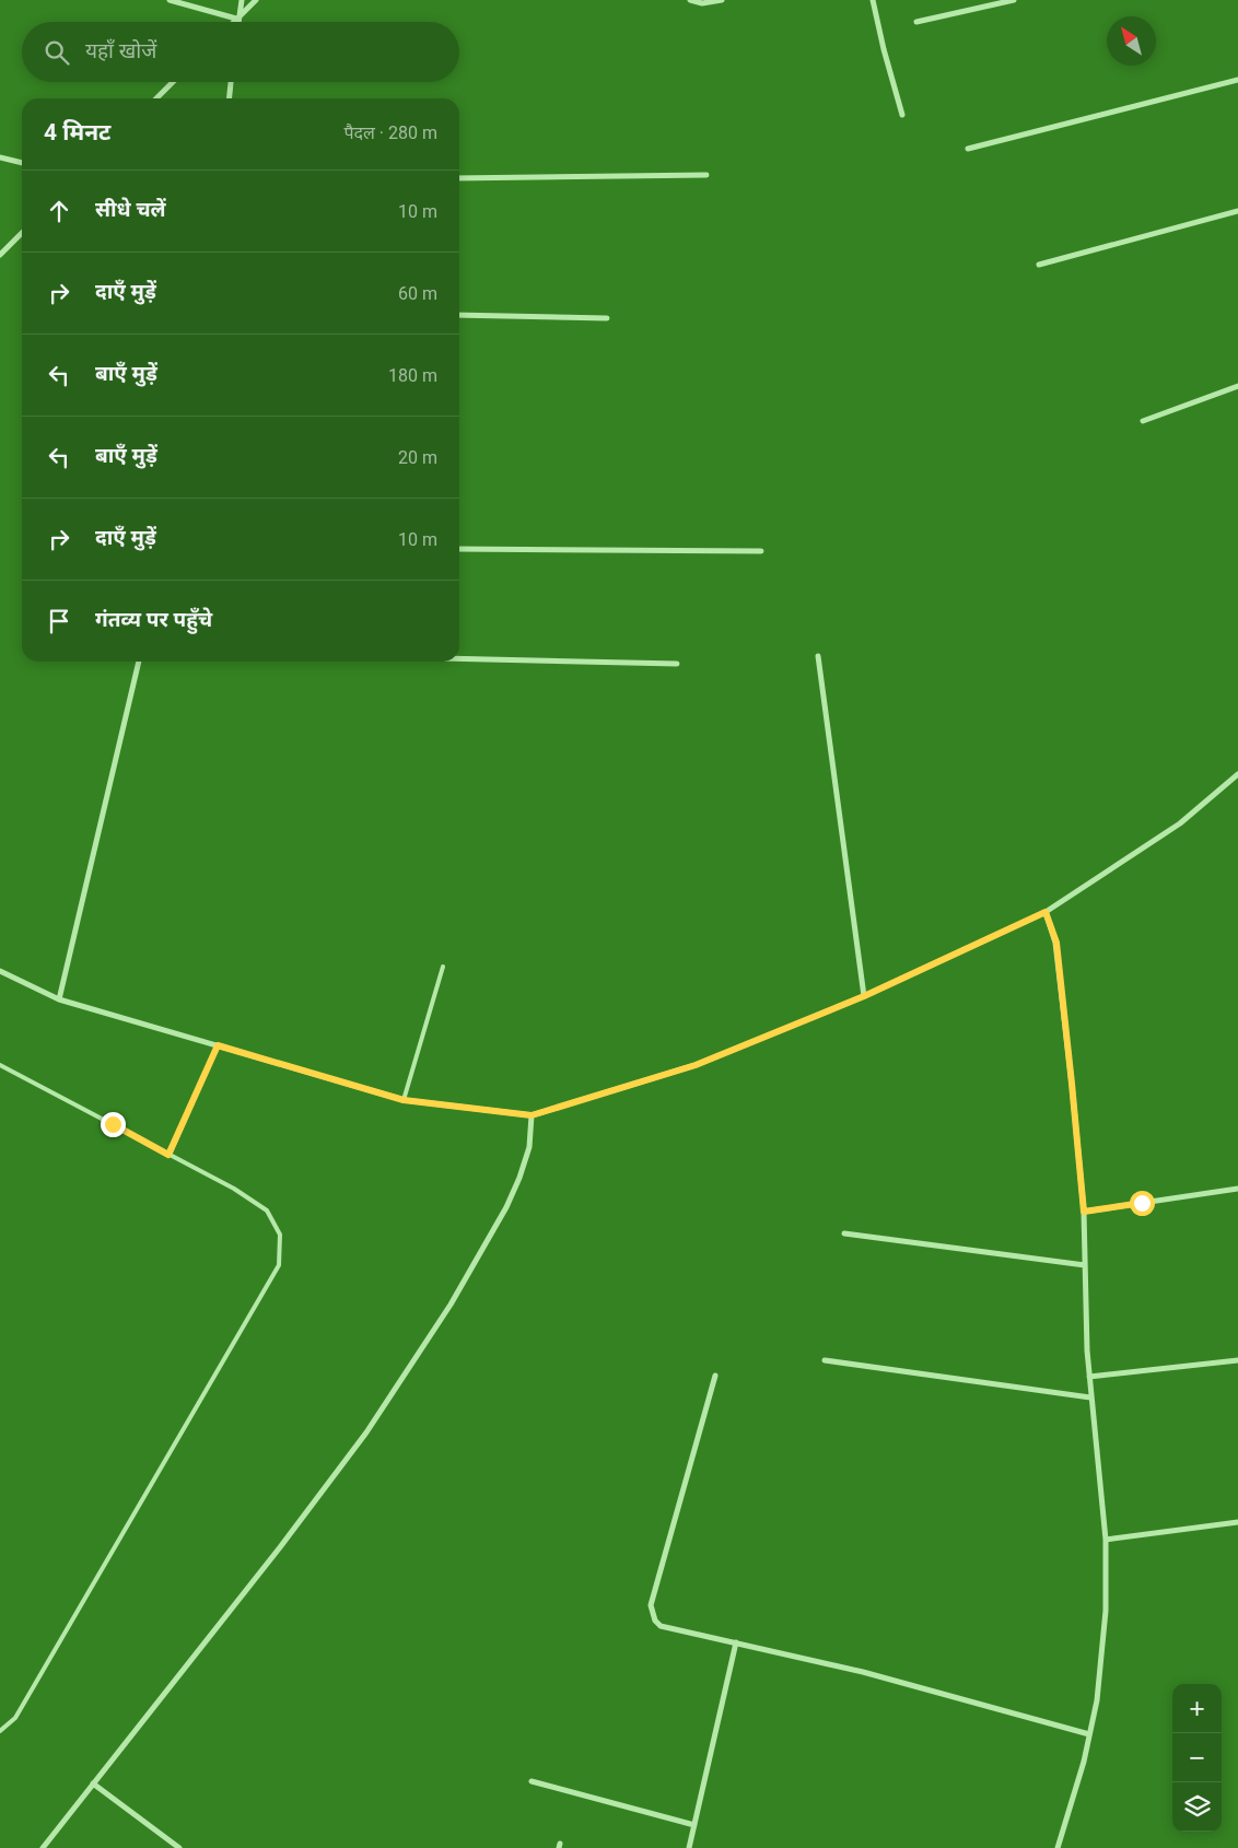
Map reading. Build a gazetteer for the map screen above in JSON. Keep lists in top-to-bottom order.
{
  "north": "top left",
  "page": {
    "search": "यहाँ खोजें",
    "heading": ["4 मिनट", "पैदल · 280 m"],
    "list": [
      ["सीधे चलें", "10 m"],
      ["दाएँ मुड़ें", "60 m"],
      ["बाएँ मुड़ें", "180 m"],
      ["बाएँ मुड़ें", "20 m"],
      ["दाएँ मुड़ें", "10 m"],
      "गंतव्य पर पहुँचे"
    ],
    "map_buttons": ["+", "−"]
  }
}
